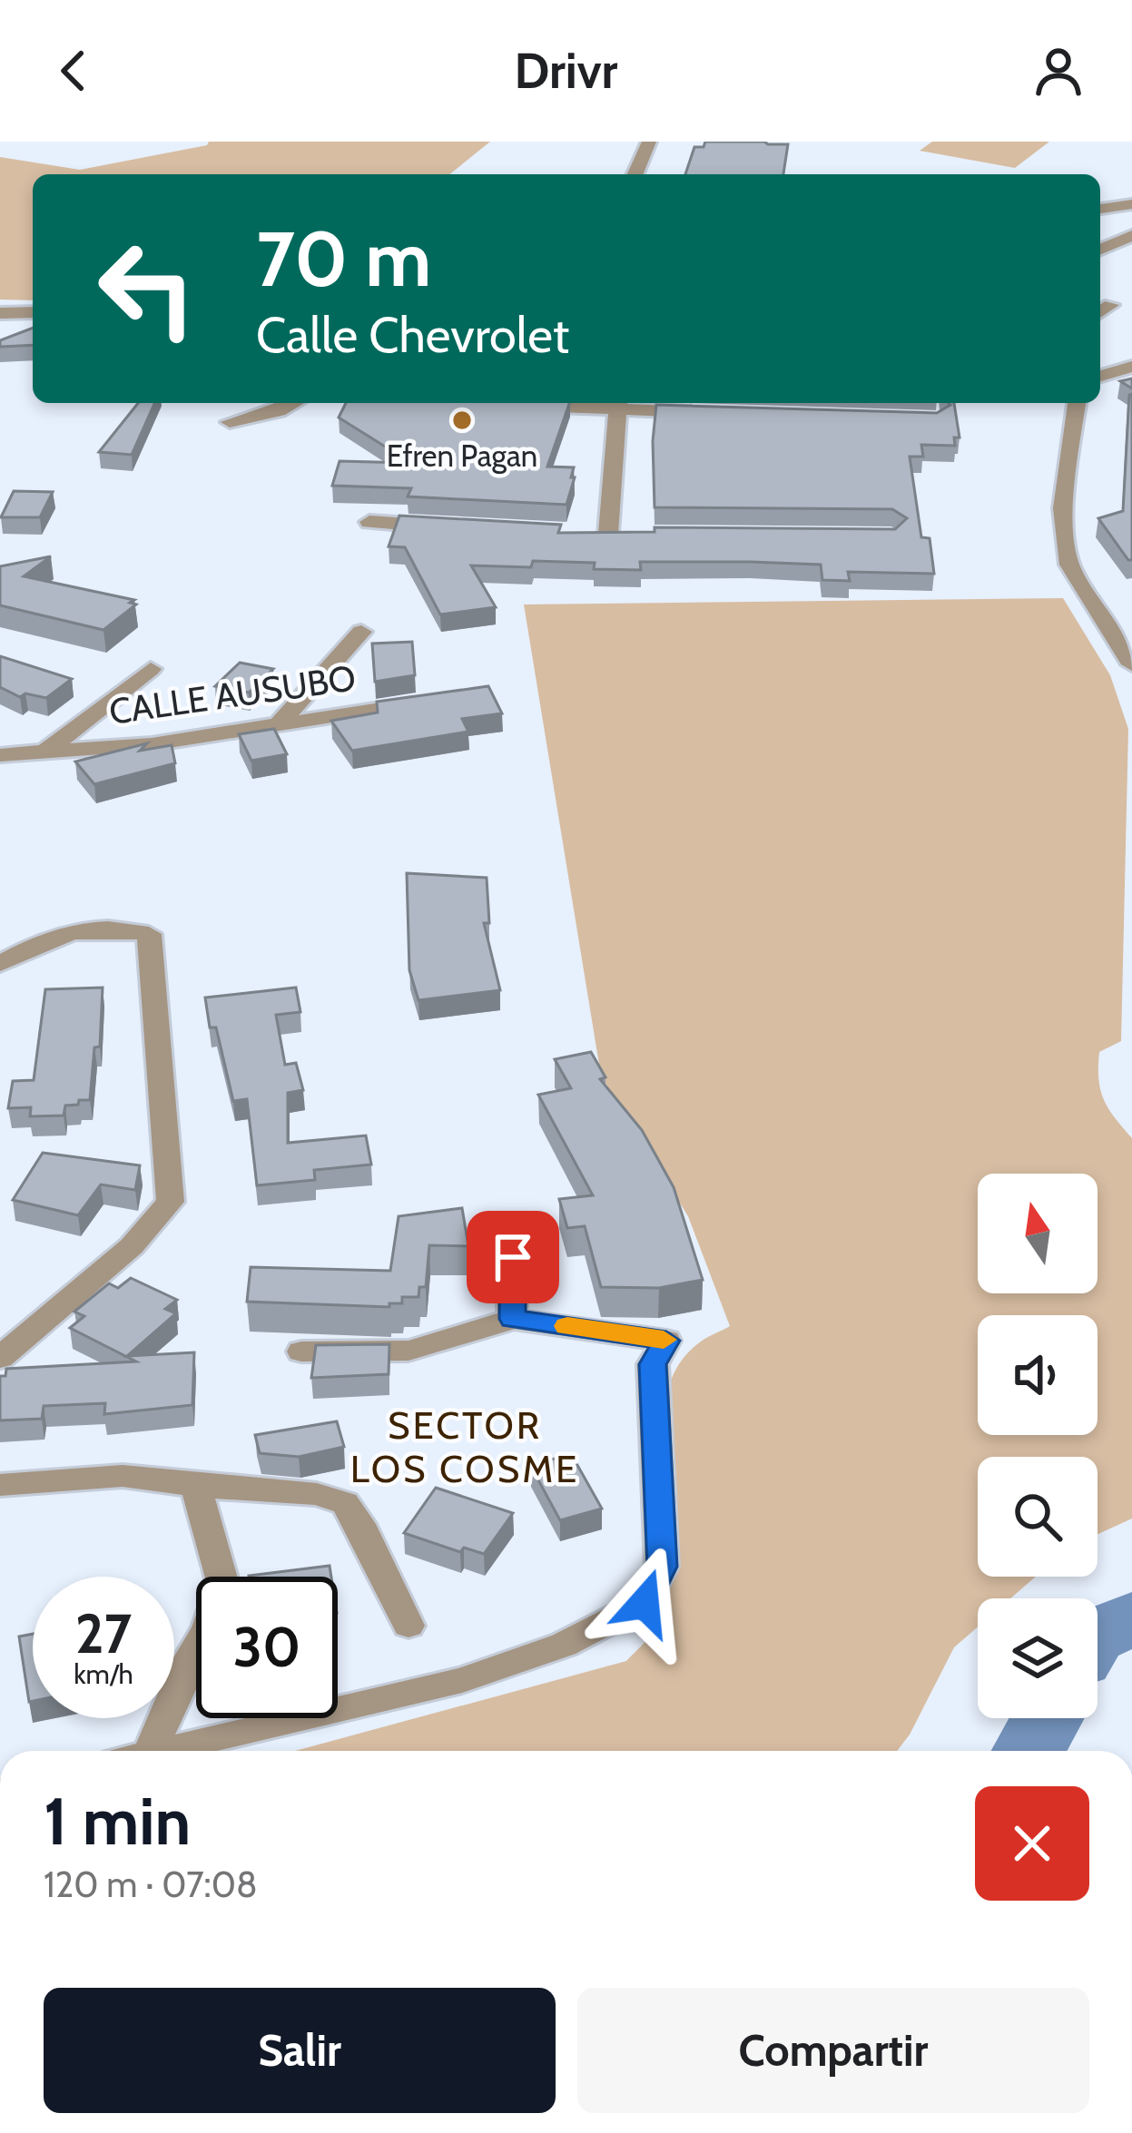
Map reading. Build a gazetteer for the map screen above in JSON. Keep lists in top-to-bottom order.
{
  "streets": {
    "street": ["CALLE AUSUBO"]
  },
  "districts": ["SECTOR LOS COSME"],
  "places": ["Efren Pagan"],
  "north": "top",
  "page": {
    "header": "Drivr",
    "turn": ["70 m", "Calle Chevrolet"],
    "speed": "27 km/h",
    "limit": "30",
    "heading": ["1 min", "120 m · 07:08"],
    "buttons": ["Salir", "Compartir"]
  }
}
